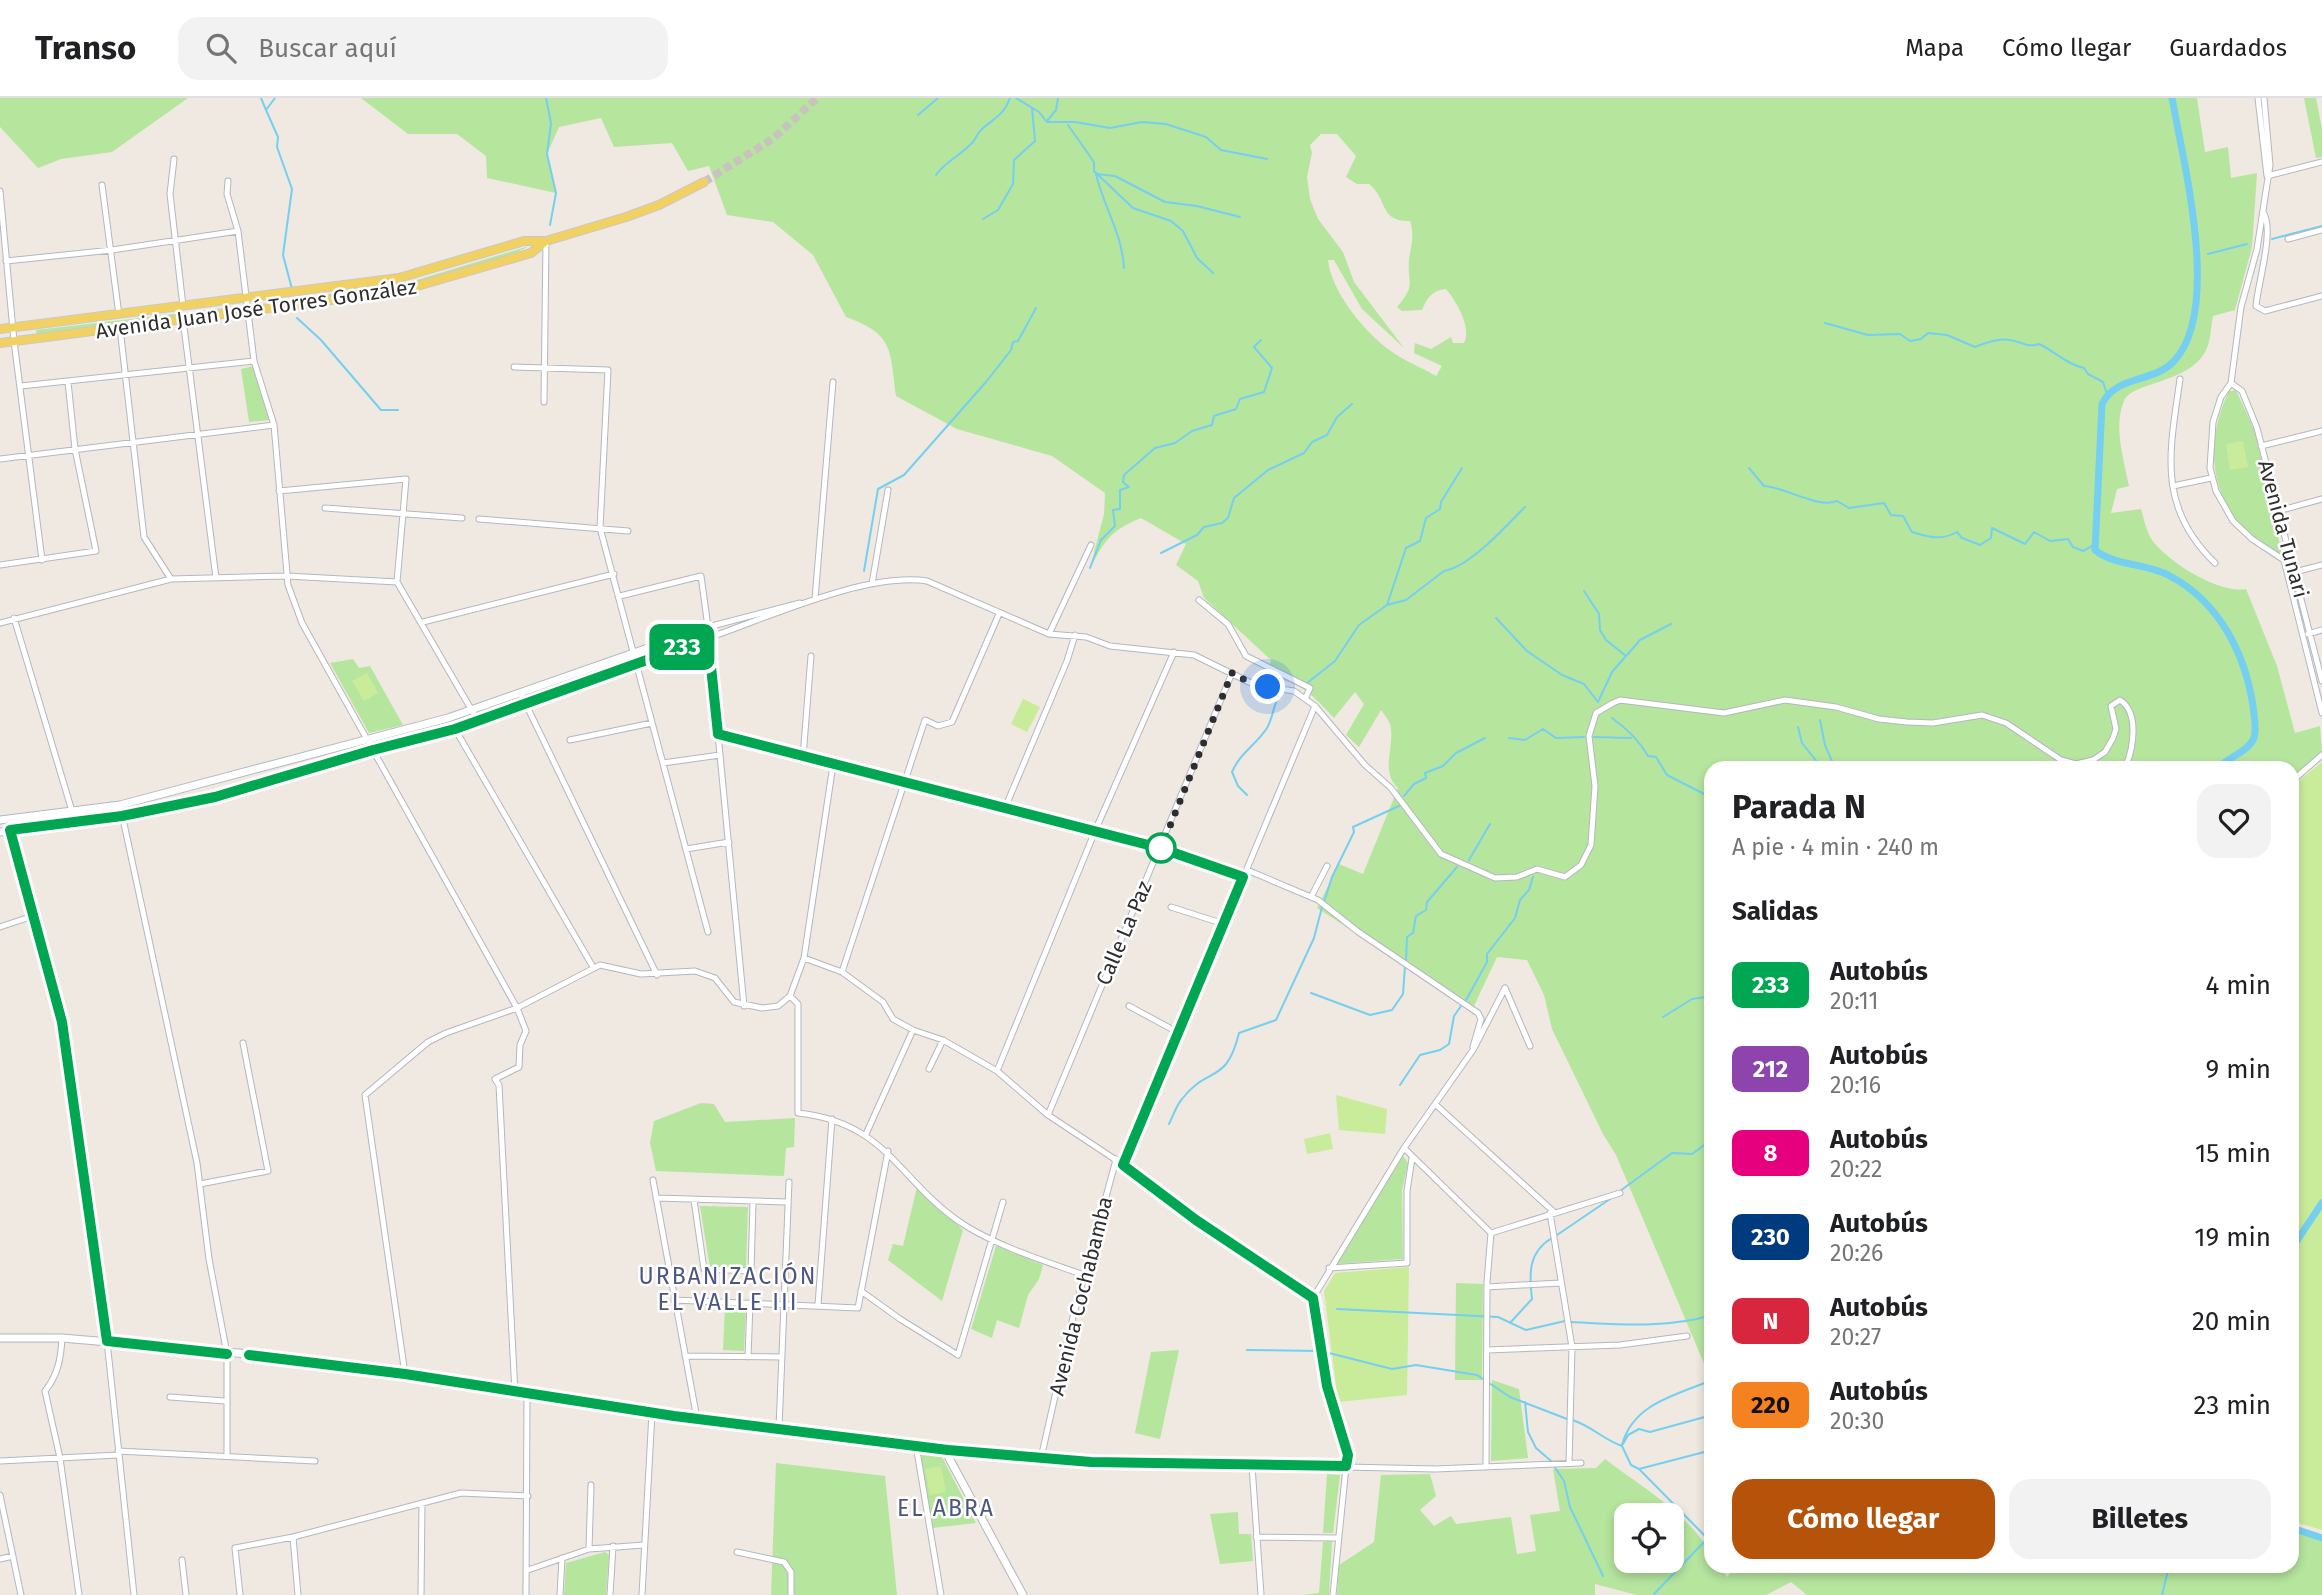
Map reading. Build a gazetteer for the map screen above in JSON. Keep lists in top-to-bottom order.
{
  "streets": {
    "main road": ["Avenida Juan José Torres González"],
    "street": ["Avenida Tunari", "Calle La Paz", "Avenida Cochabamba"]
  },
  "districts": ["URBANIZACIÓN EL VALLE III", "EL ABRA"],
  "lines": ["bus line 233"],
  "page": {
    "header": "Transo",
    "search": "Buscar aquí",
    "nav": ["Mapa", "Cómo llegar", "Guardados"],
    "on_map": "233",
    "heading": [
      ["Parada N", "A pie · 4 min · 240 m"],
      "Salidas"
    ],
    "list": [
      {
        "mark": "233",
        "name": "Autobús",
        "note": "20:11",
        "value": "4 min"
      },
      {
        "mark": "212",
        "name": "Autobús",
        "note": "20:16",
        "value": "9 min"
      },
      {
        "mark": "8",
        "name": "Autobús",
        "note": "20:22",
        "value": "15 min"
      },
      {
        "mark": "230",
        "name": "Autobús",
        "note": "20:26",
        "value": "19 min"
      },
      {
        "mark": "N",
        "name": "Autobús",
        "note": "20:27",
        "value": "20 min"
      },
      {
        "mark": "220",
        "name": "Autobús",
        "note": "20:30",
        "value": "23 min"
      }
    ],
    "buttons": ["Cómo llegar", "Billetes"]
  }
}
